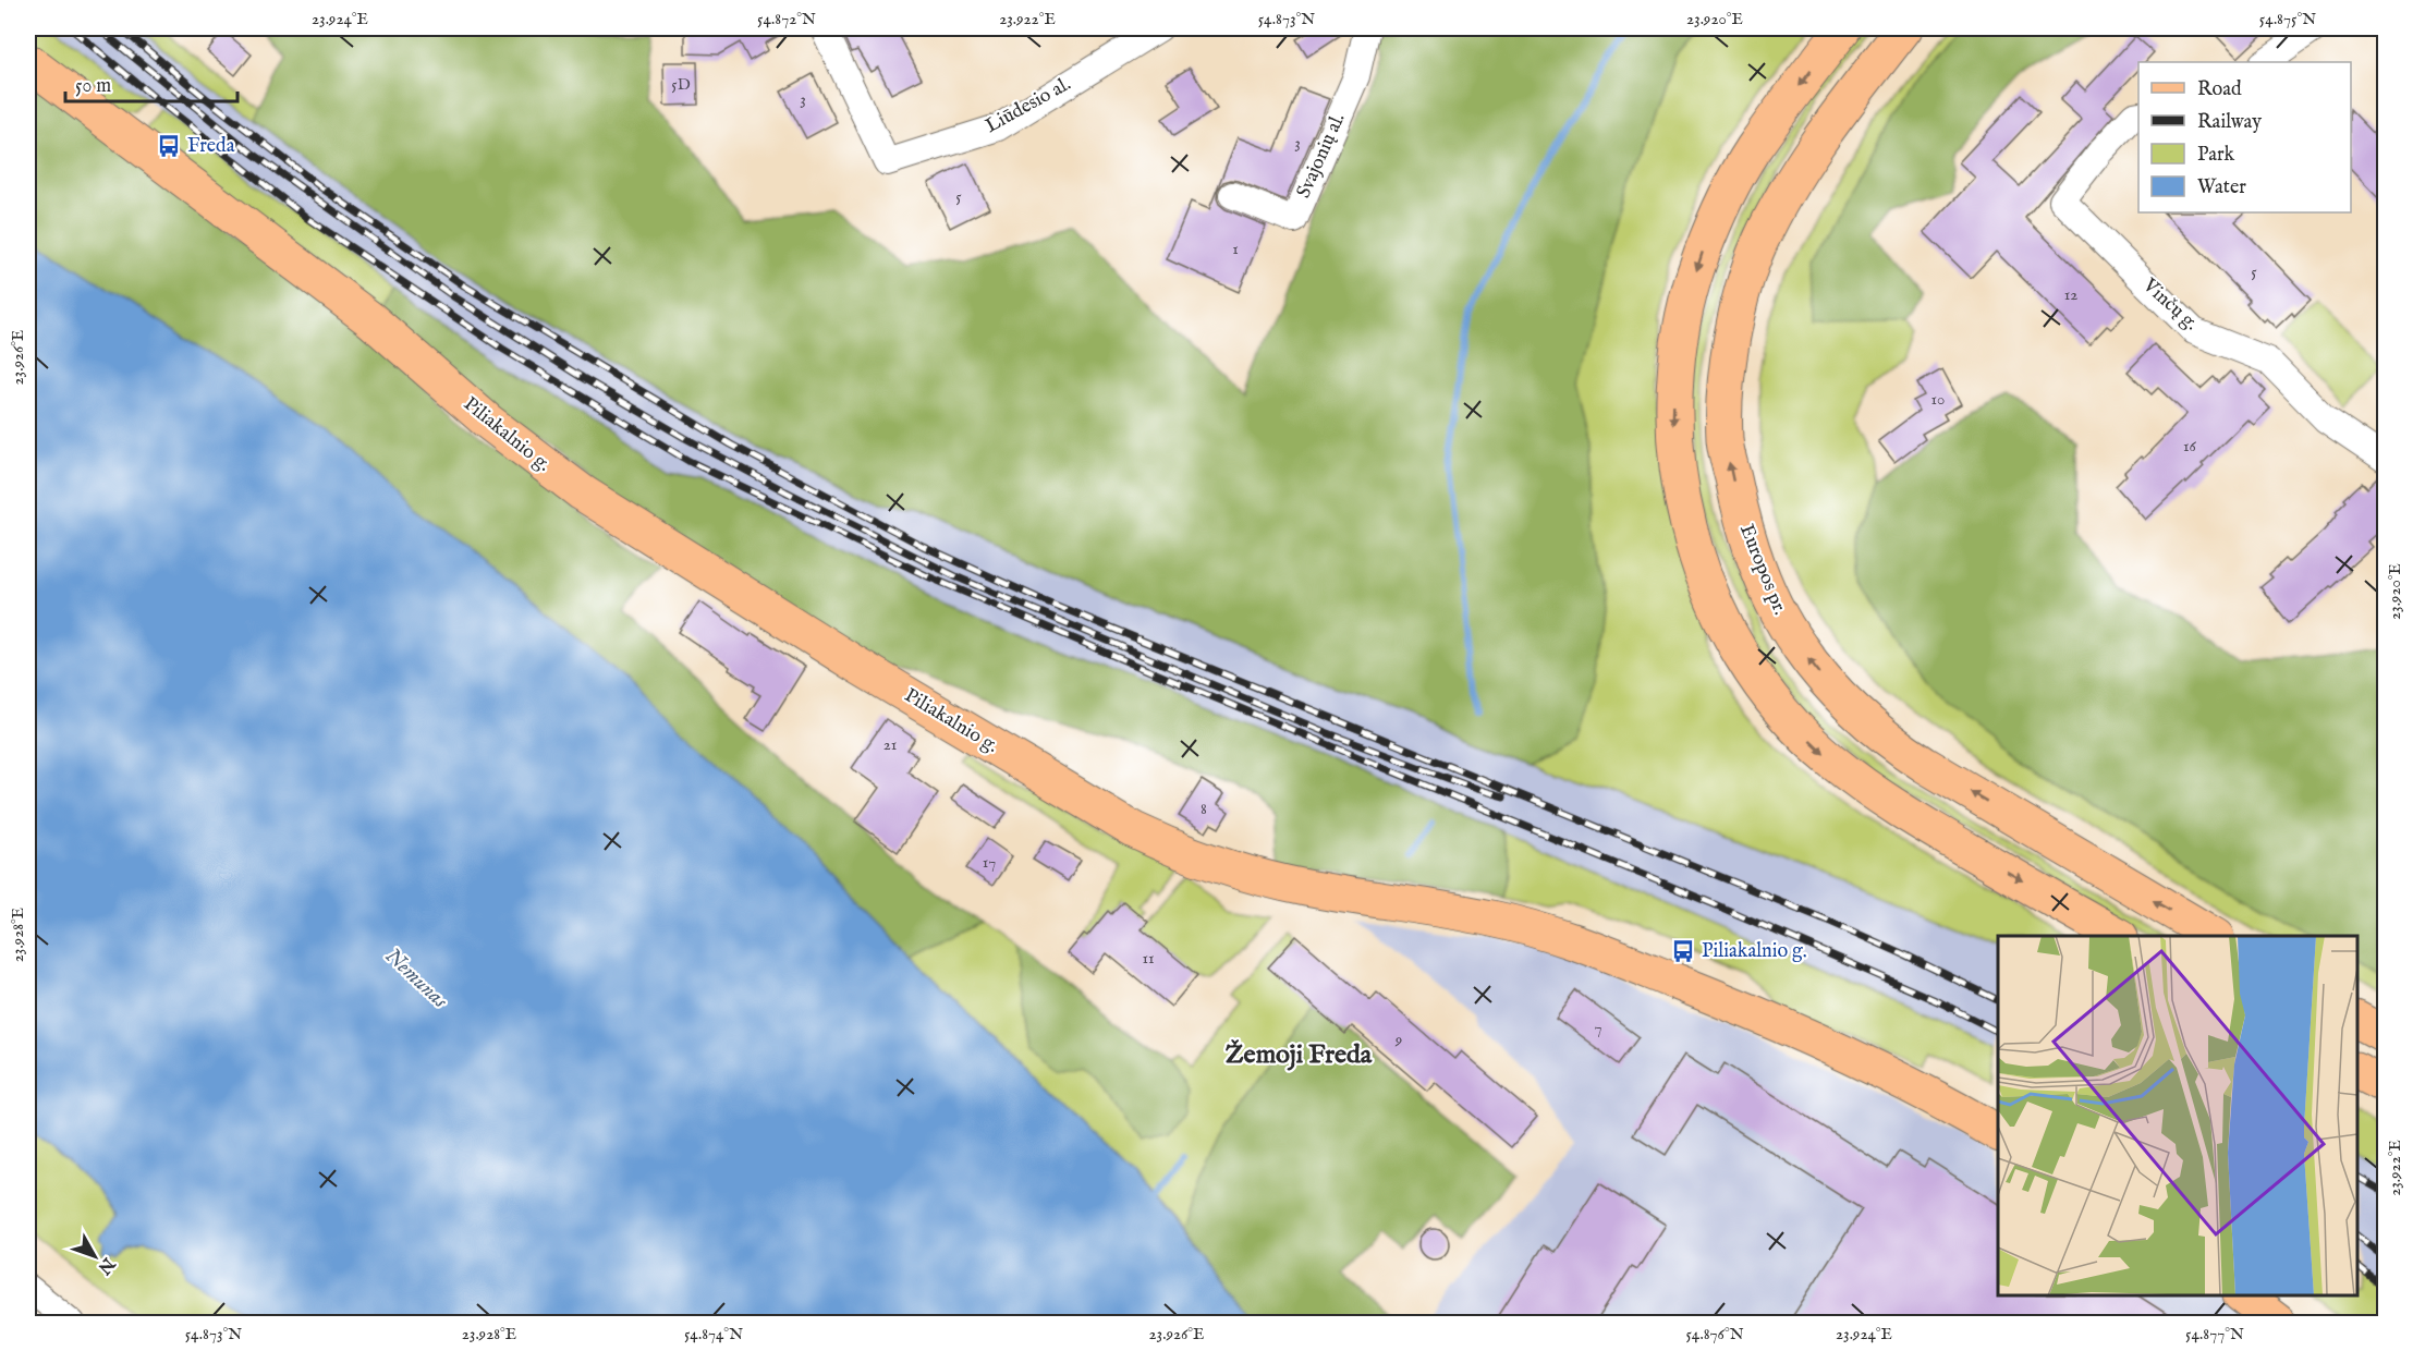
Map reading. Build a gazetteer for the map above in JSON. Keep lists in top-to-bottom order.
{
  "streets": {
    "main road": ["Piliakalnio g.", "Europos pr."],
    "street": ["Liūdesio al.", "Svajonių al.", "Vinčų g."]
  },
  "one_way": ["Europos pr."],
  "districts": ["Žemoji Freda"],
  "water": ["Nemunas"],
  "places": {
    "bus stop": ["Freda", "Piliakalnio g."]
  },
  "house_numbers": [
    "5D",
    "3",
    "3",
    "5",
    "1",
    "5",
    "12",
    "10",
    "16",
    "21",
    "8",
    "17",
    "11",
    "7",
    "9"
  ],
  "legend": [
    "Road",
    "Railway",
    "Park",
    "Water"
  ],
  "scale_bar": "50 m",
  "north": "bottom right",
  "coordinates": [
    "23.924°E",
    "54.872°N",
    "23.922°E",
    "54.873°N",
    "23.920°E",
    "54.875°N",
    "23.926°E",
    "23.928°E",
    "54.874°N",
    "54.876°N",
    "54.877°N"
  ]
}
